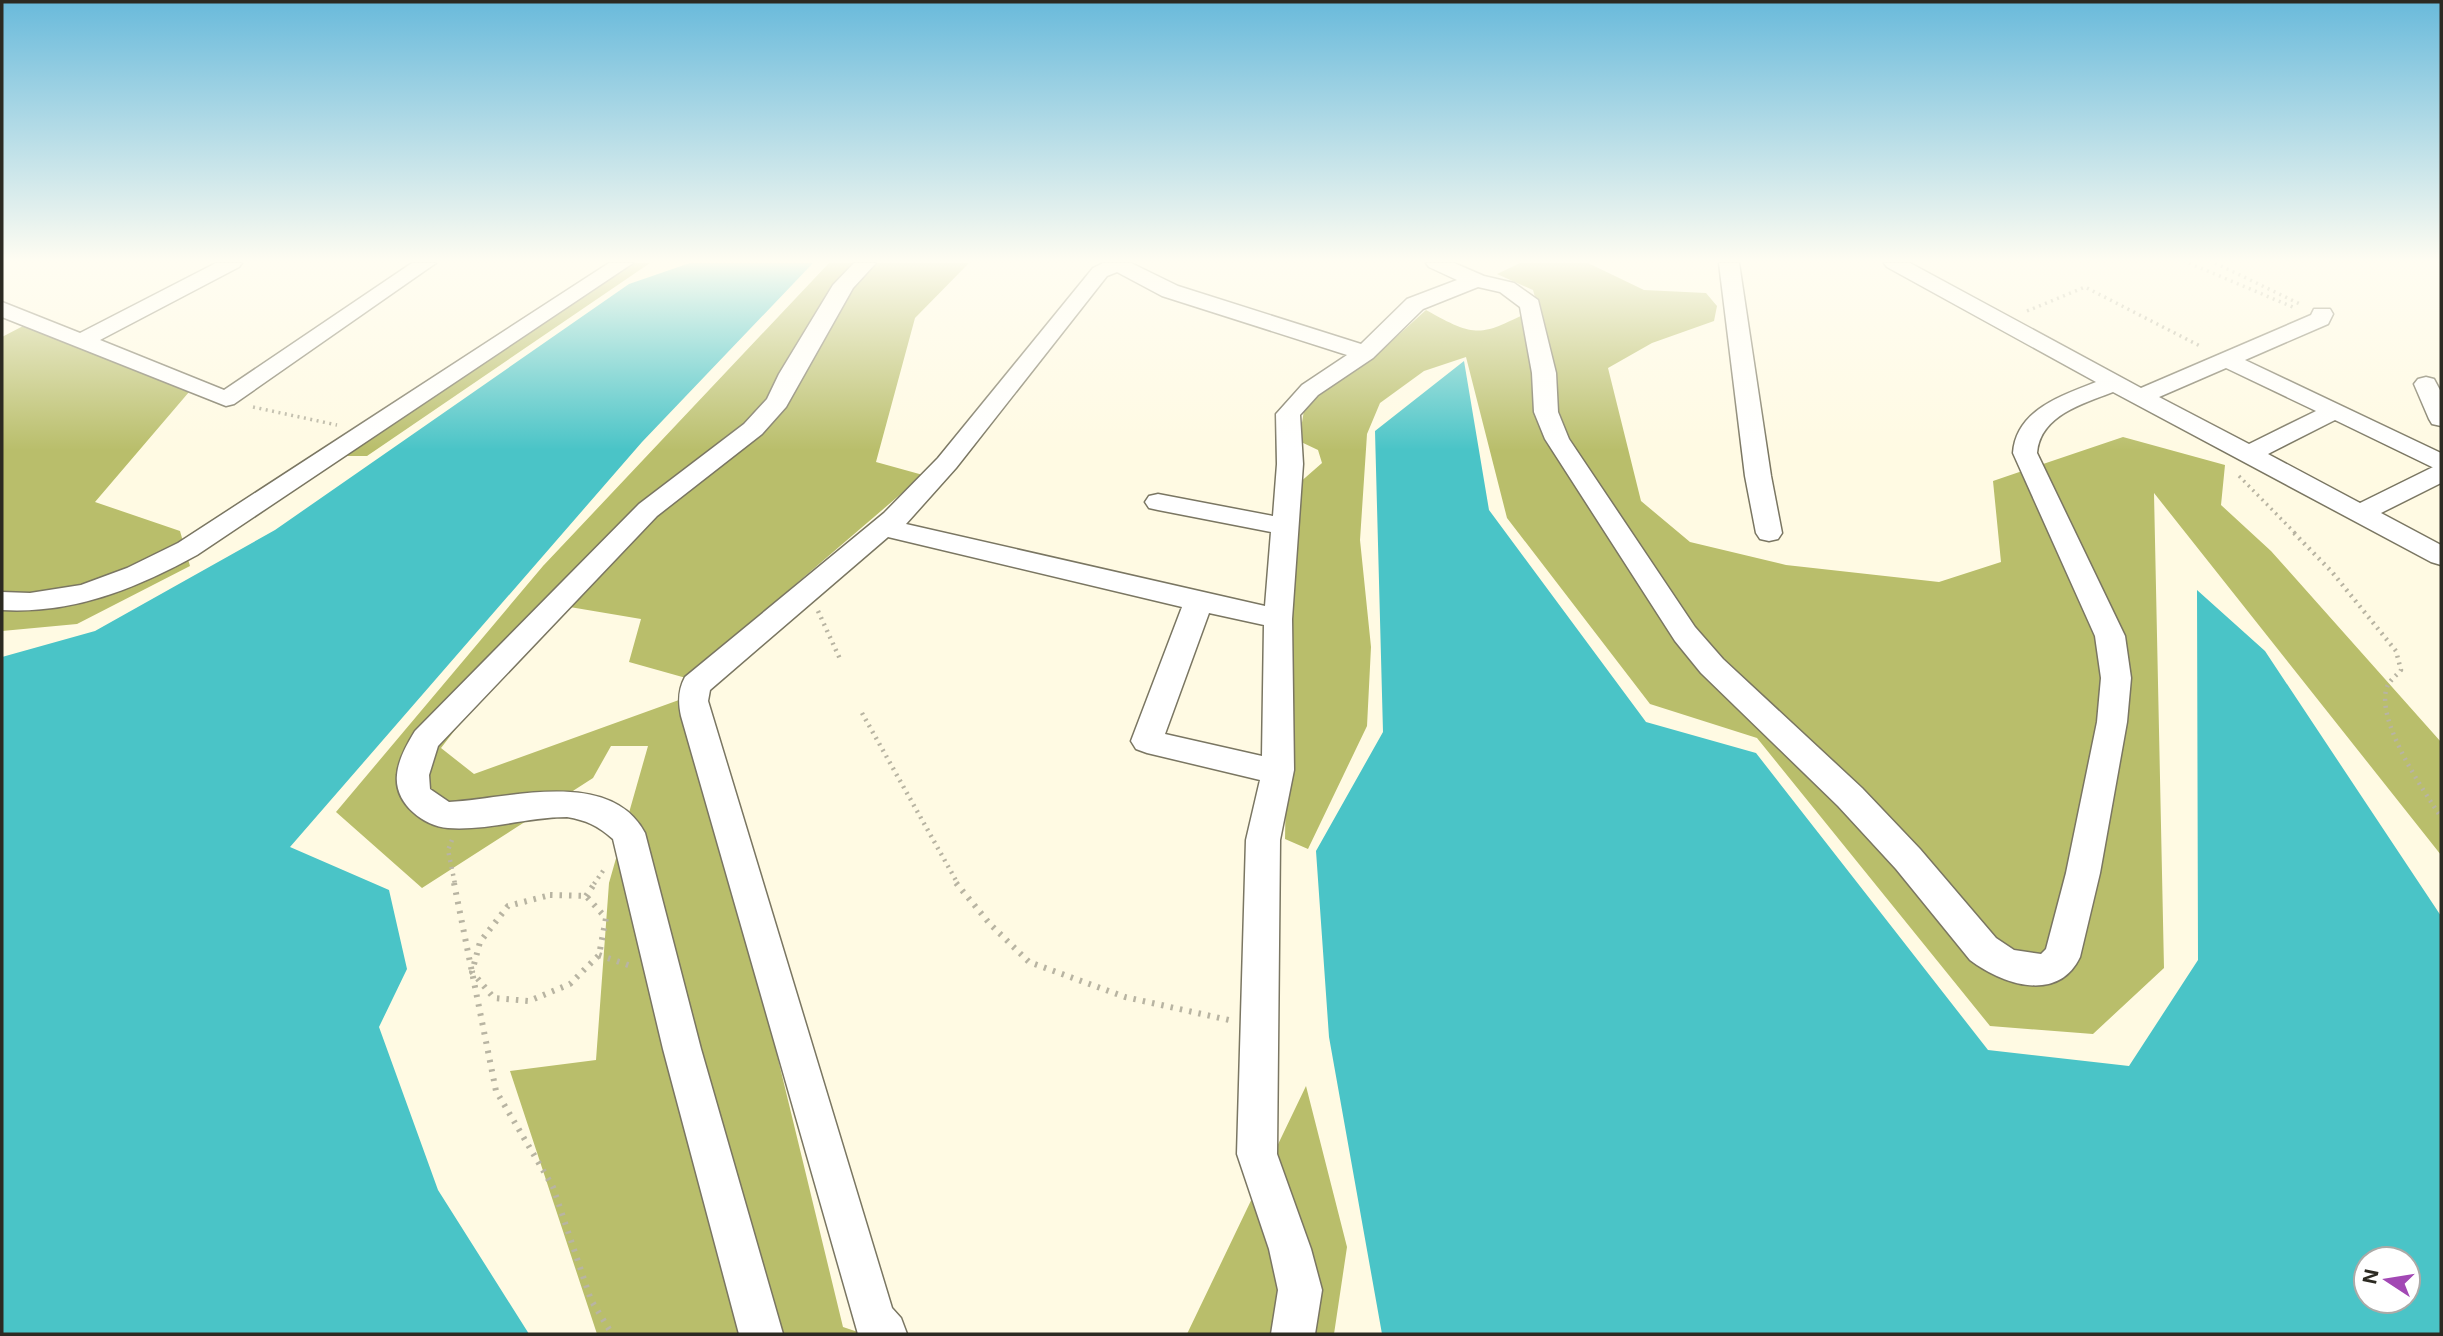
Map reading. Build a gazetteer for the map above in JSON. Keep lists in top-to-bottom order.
{
  "north": "left"
}
